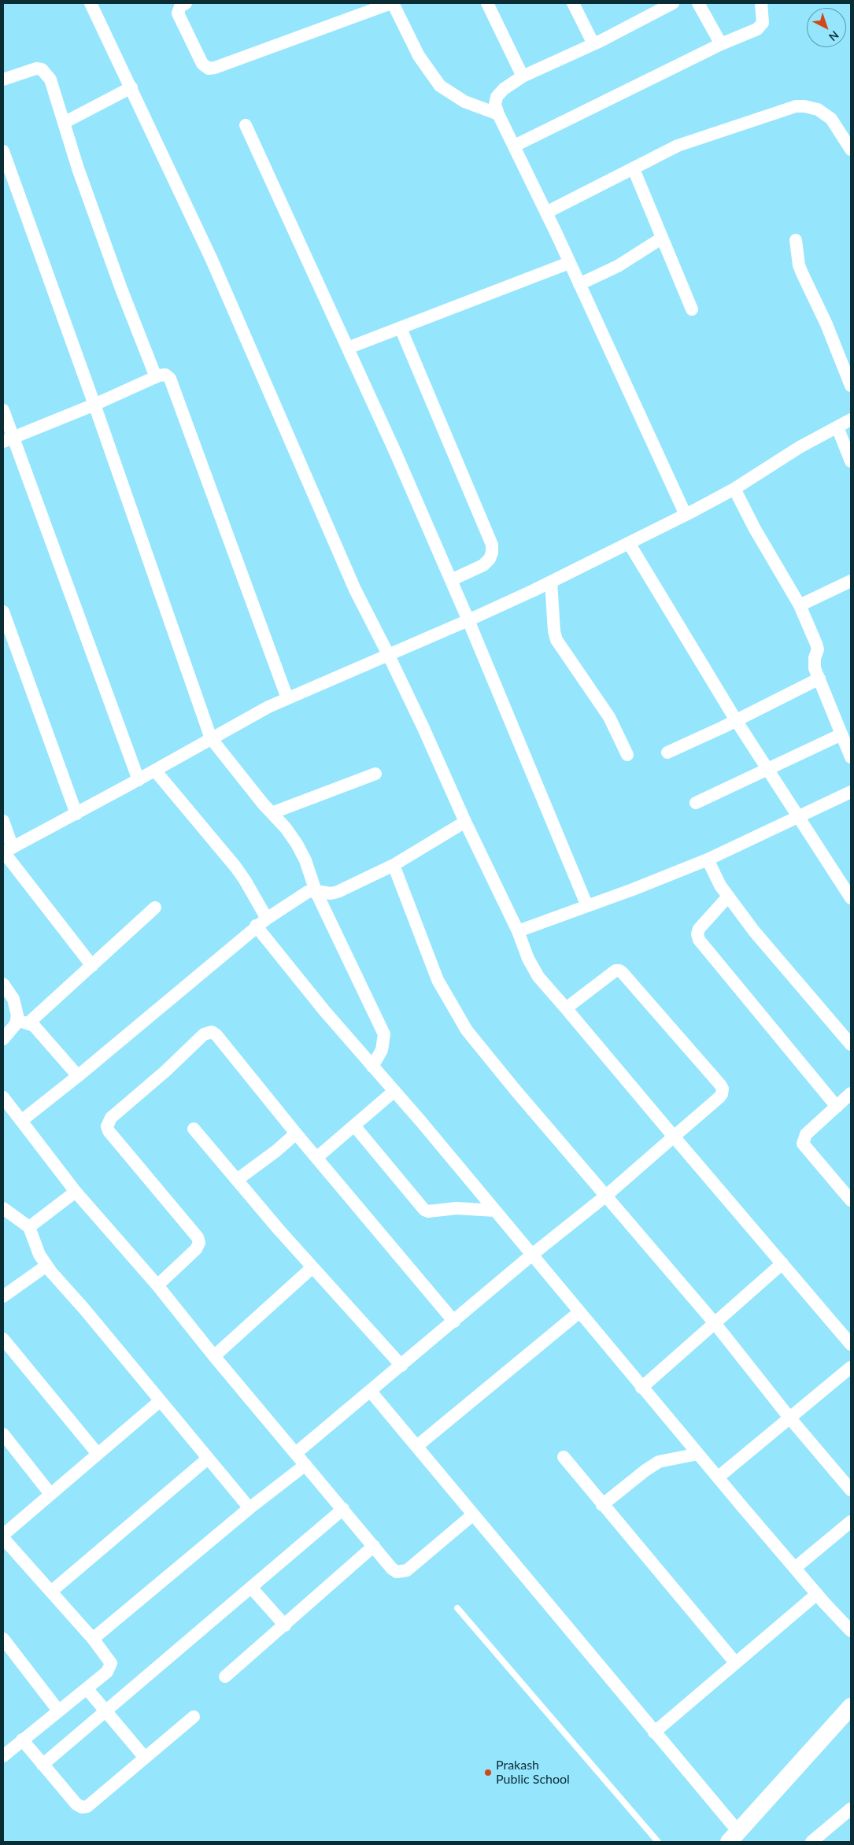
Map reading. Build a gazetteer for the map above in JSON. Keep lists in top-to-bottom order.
{
  "places": ["Prakash Public School"],
  "north": "bottom right"
}
